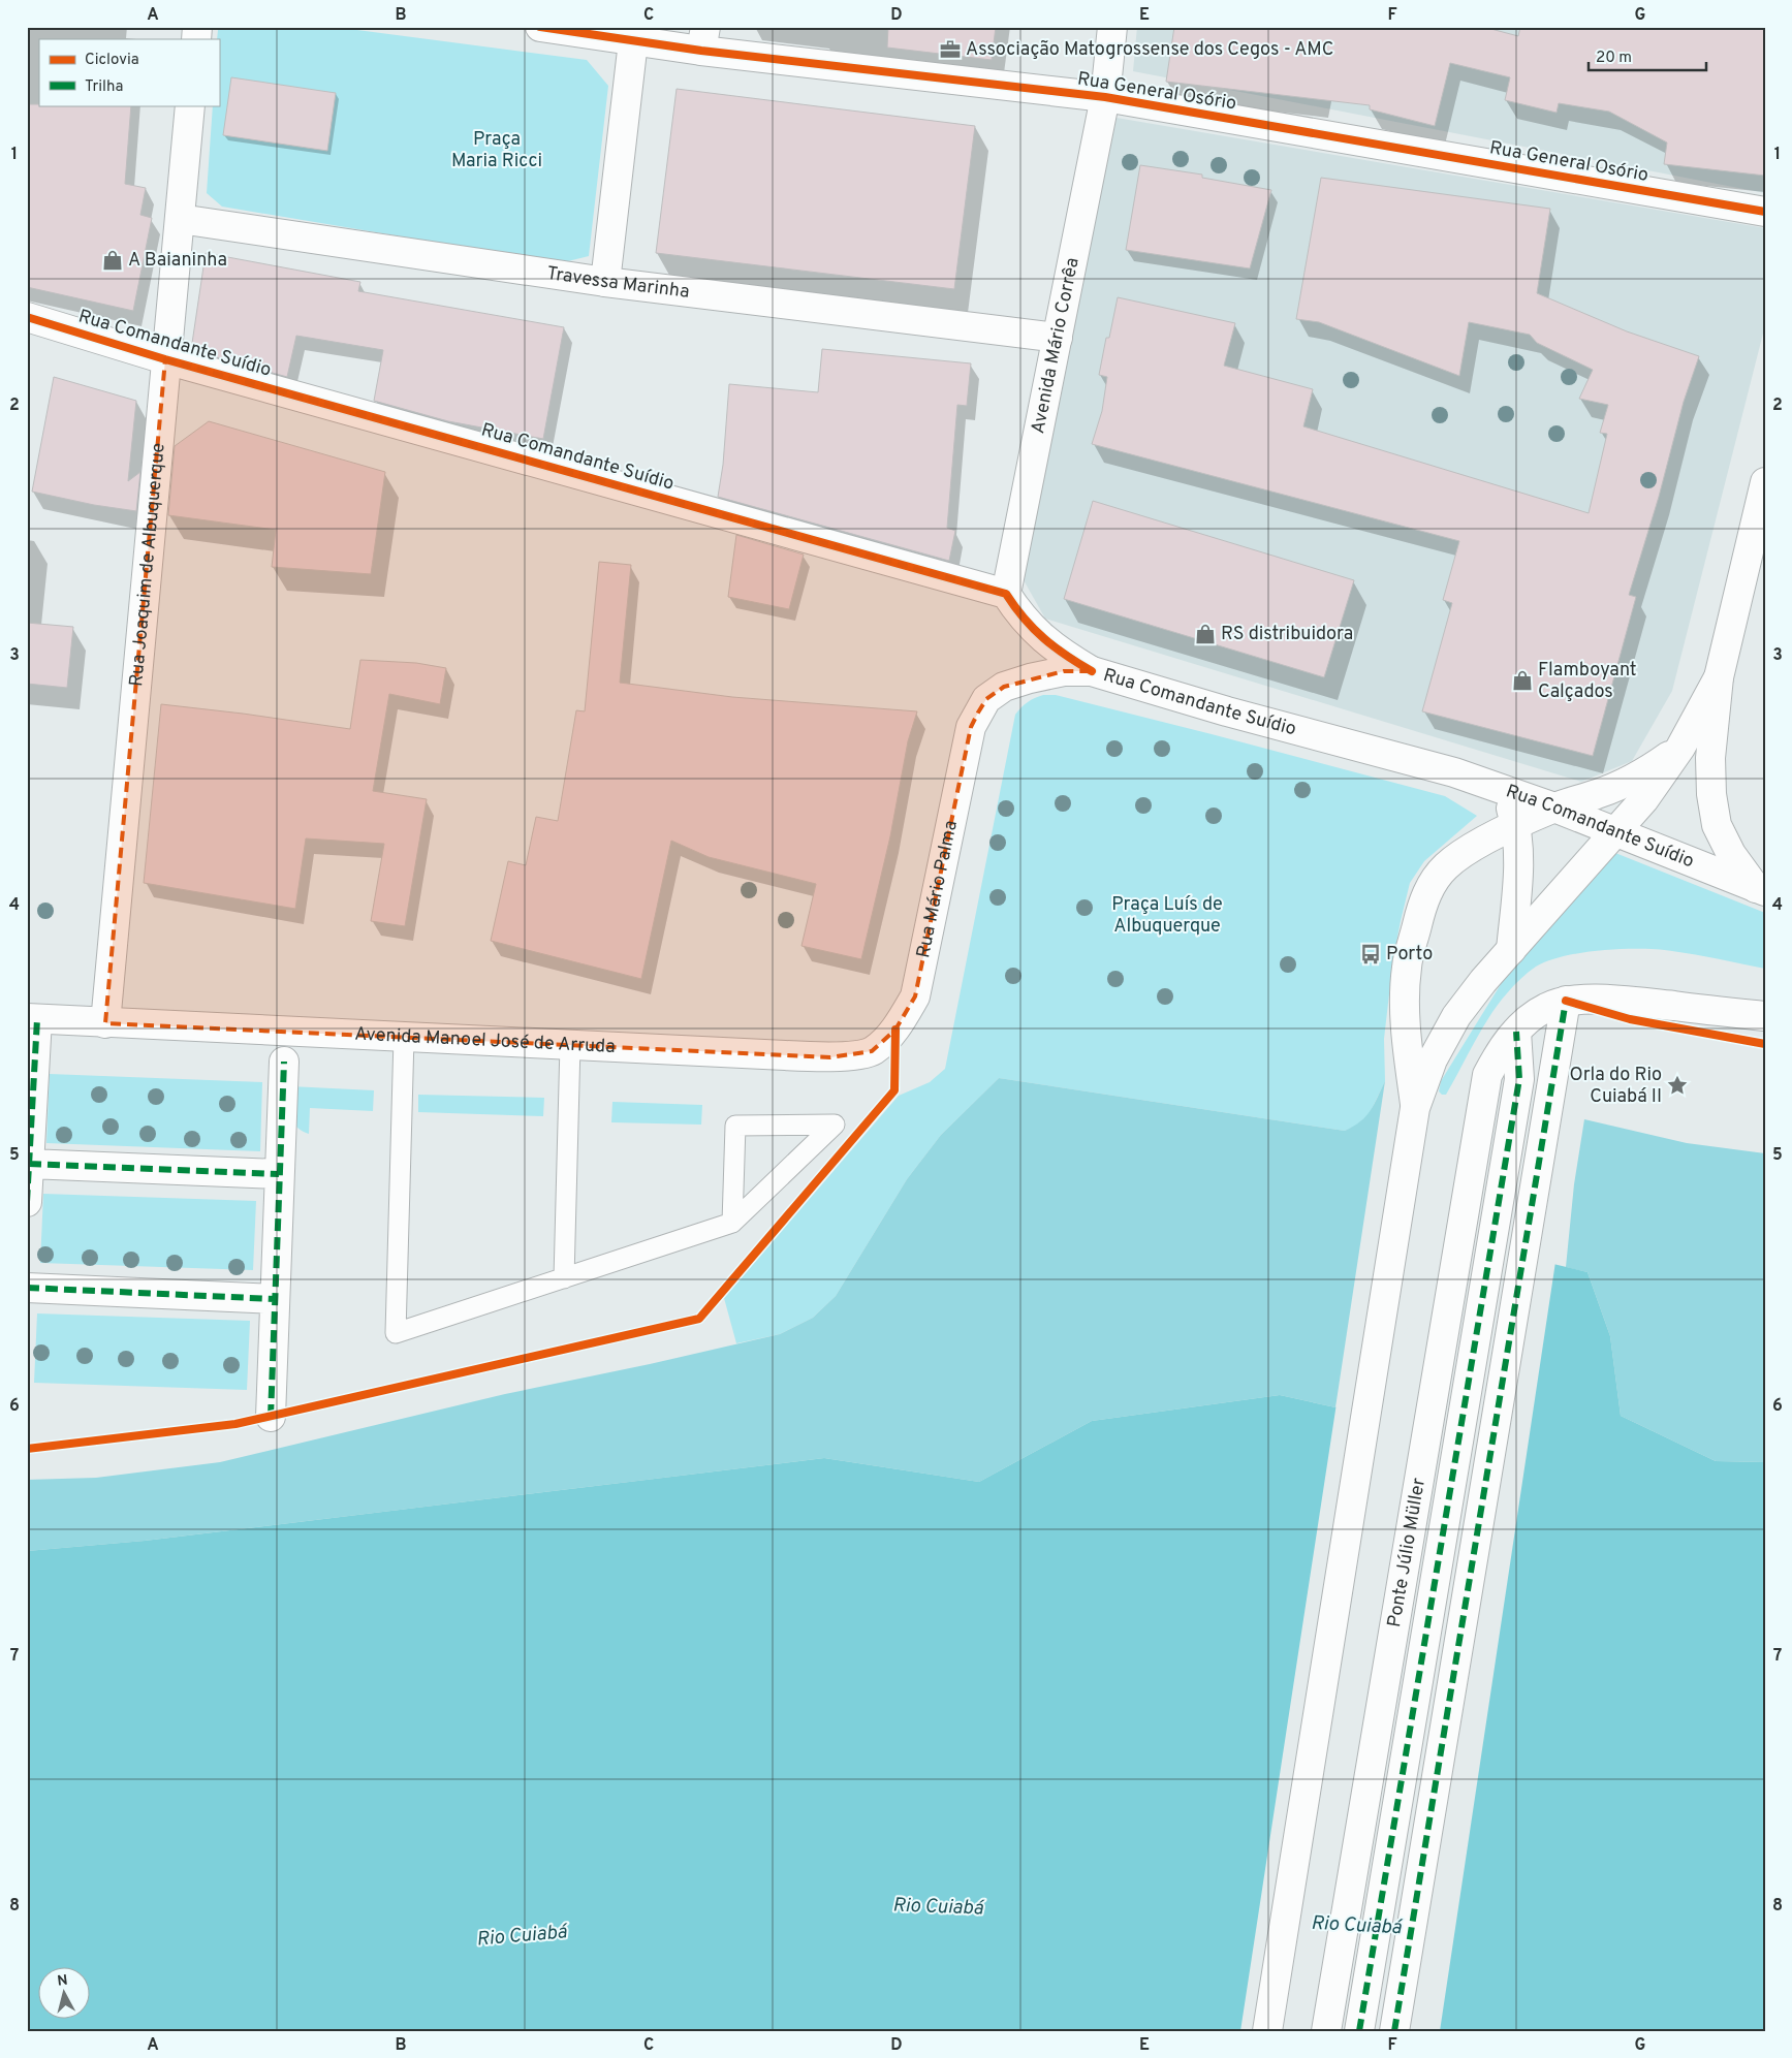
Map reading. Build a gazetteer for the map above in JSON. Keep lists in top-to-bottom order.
{
  "streets": {
    "street": [
      "Rua General Osório",
      "Travessa Marinha",
      "Rua Comandante Suídio",
      "Avenida Mário Corrêa",
      "Rua Joaquim de Albuquerque",
      "Rua Mário Palma",
      "Avenida Manoel José de Arruda",
      "Ponte Júlio Müller"
    ]
  },
  "crossings": [
    ["Rua General Osório", "Avenida Mário Corrêa"],
    ["Travessa Marinha", "Avenida Mário Corrêa"],
    ["Travessa Marinha", "Rua Joaquim de Albuquerque"],
    ["Rua Comandante Suídio", "Avenida Mário Corrêa"],
    ["Rua Comandante Suídio", "Rua Joaquim de Albuquerque"],
    ["Rua Comandante Suídio", "Rua Mário Palma"],
    ["Rua Joaquim de Albuquerque", "Avenida Manoel José de Arruda"],
    ["Rua Mário Palma", "Avenida Manoel José de Arruda"]
  ],
  "water": ["Rio Cuiabá"],
  "parks": ["Praça Maria Ricci", "Praça Luís de Albuquerque"],
  "places": {
    "office": ["Associação Matogrossense dos Cegos - AMC"],
    "shop": ["A Baianinha", "RS distribuidora", "Flamboyant Calçados"],
    "bus stop": ["Porto"],
    "place": ["Orla do Rio Cuiabá II"]
  },
  "legend": ["Ciclovia", "Trilha"],
  "scale_bar": "20 m",
  "north": "top",
  "grid": {
    "columns": [
      "A",
      "B",
      "C",
      "D",
      "E",
      "F",
      "G"
    ],
    "rows": [
      "1",
      "2",
      "3",
      "4",
      "5",
      "6",
      "7",
      "8"
    ]
  }
}
